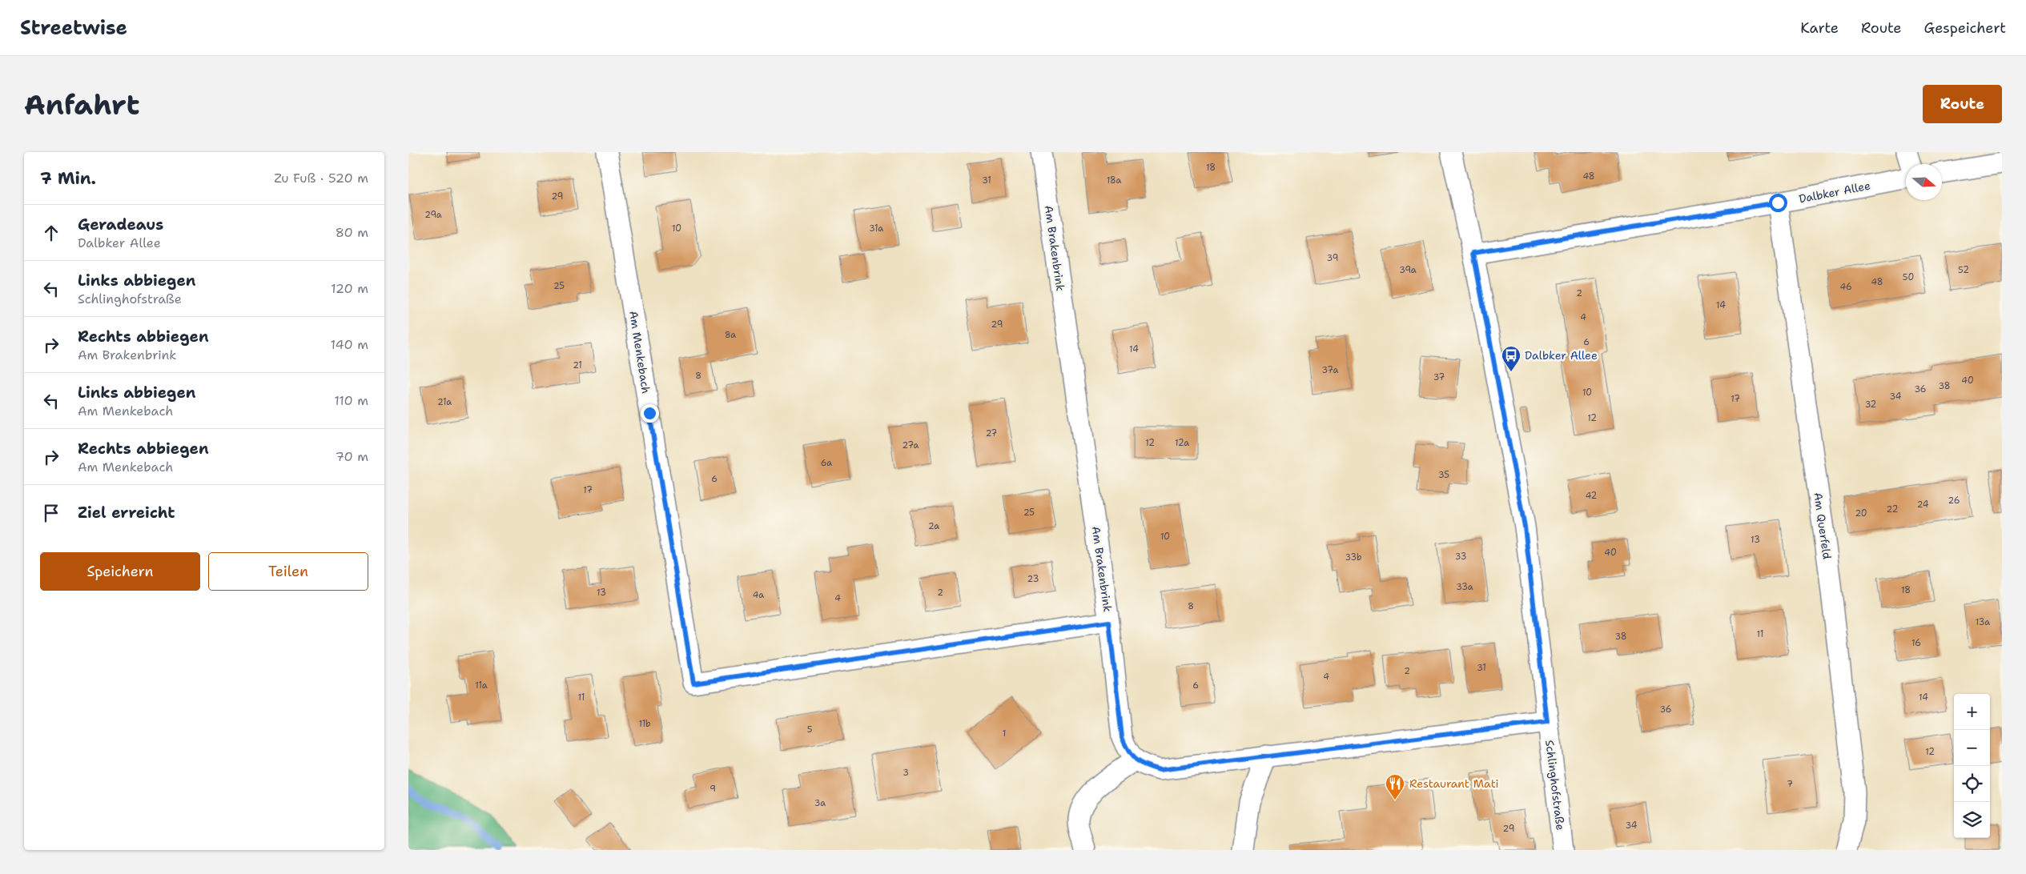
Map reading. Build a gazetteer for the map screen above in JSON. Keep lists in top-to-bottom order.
{
  "streets": {
    "street": [
      "Dalbker Allee",
      "Am Brakenbrink",
      "Am Menkebach",
      "Am Querfeld",
      "Schlinghofstraße"
    ]
  },
  "crossings": [
    ["Dalbker Allee", "Am Querfeld"],
    ["Dalbker Allee", "Schlinghofstraße"],
    ["Am Brakenbrink", "Am Menkebach"]
  ],
  "places": {
    "bus stop": ["Dalbker Allee"],
    "restaurant": ["Restaurant Mati"]
  },
  "house_numbers": [
    "18",
    "48",
    "31",
    "18a",
    "29",
    "29a",
    "10",
    "31a",
    "39",
    "39a",
    "52",
    "50",
    "48",
    "25",
    "46",
    "2",
    "14",
    "4",
    "29",
    "8a",
    "6",
    "14",
    "21",
    "37a",
    "8",
    "37",
    "40",
    "38",
    "36",
    "10",
    "34",
    "17",
    "21a",
    "32",
    "12",
    "27",
    "12",
    "12a",
    "27a",
    "6a",
    "35",
    "6",
    "17",
    "42",
    "26",
    "24",
    "22",
    "25",
    "20",
    "2a",
    "10",
    "13",
    "40",
    "33",
    "33b",
    "23",
    "33a",
    "18",
    "13",
    "2",
    "4a",
    "4",
    "8",
    "13a",
    "11",
    "38",
    "16",
    "31",
    "2",
    "4",
    "11a",
    "6",
    "11",
    "14",
    "36",
    "11b",
    "5",
    "1",
    "12",
    "3",
    "7",
    "9",
    "3a",
    "34",
    "29"
  ],
  "north": "right",
  "page": {
    "header": "Streetwise",
    "nav": ["Karte", "Route", "Gespeichert"],
    "buttons": [
      "Route",
      ["Speichern", "Teilen"]
    ],
    "title": "Anfahrt",
    "heading": ["7 Min.", "Zu Fuß · 520 m"],
    "list": [
      ["Geradeaus", "Dalbker Allee", "80 m"],
      ["Links abbiegen", "Schlinghofstraße", "120 m"],
      ["Rechts abbiegen", "Am Brakenbrink", "140 m"],
      ["Links abbiegen", "Am Menkebach", "110 m"],
      ["Rechts abbiegen", "Am Menkebach", "70 m"],
      "Ziel erreicht"
    ],
    "map_buttons": ["+", "−"]
  }
}
